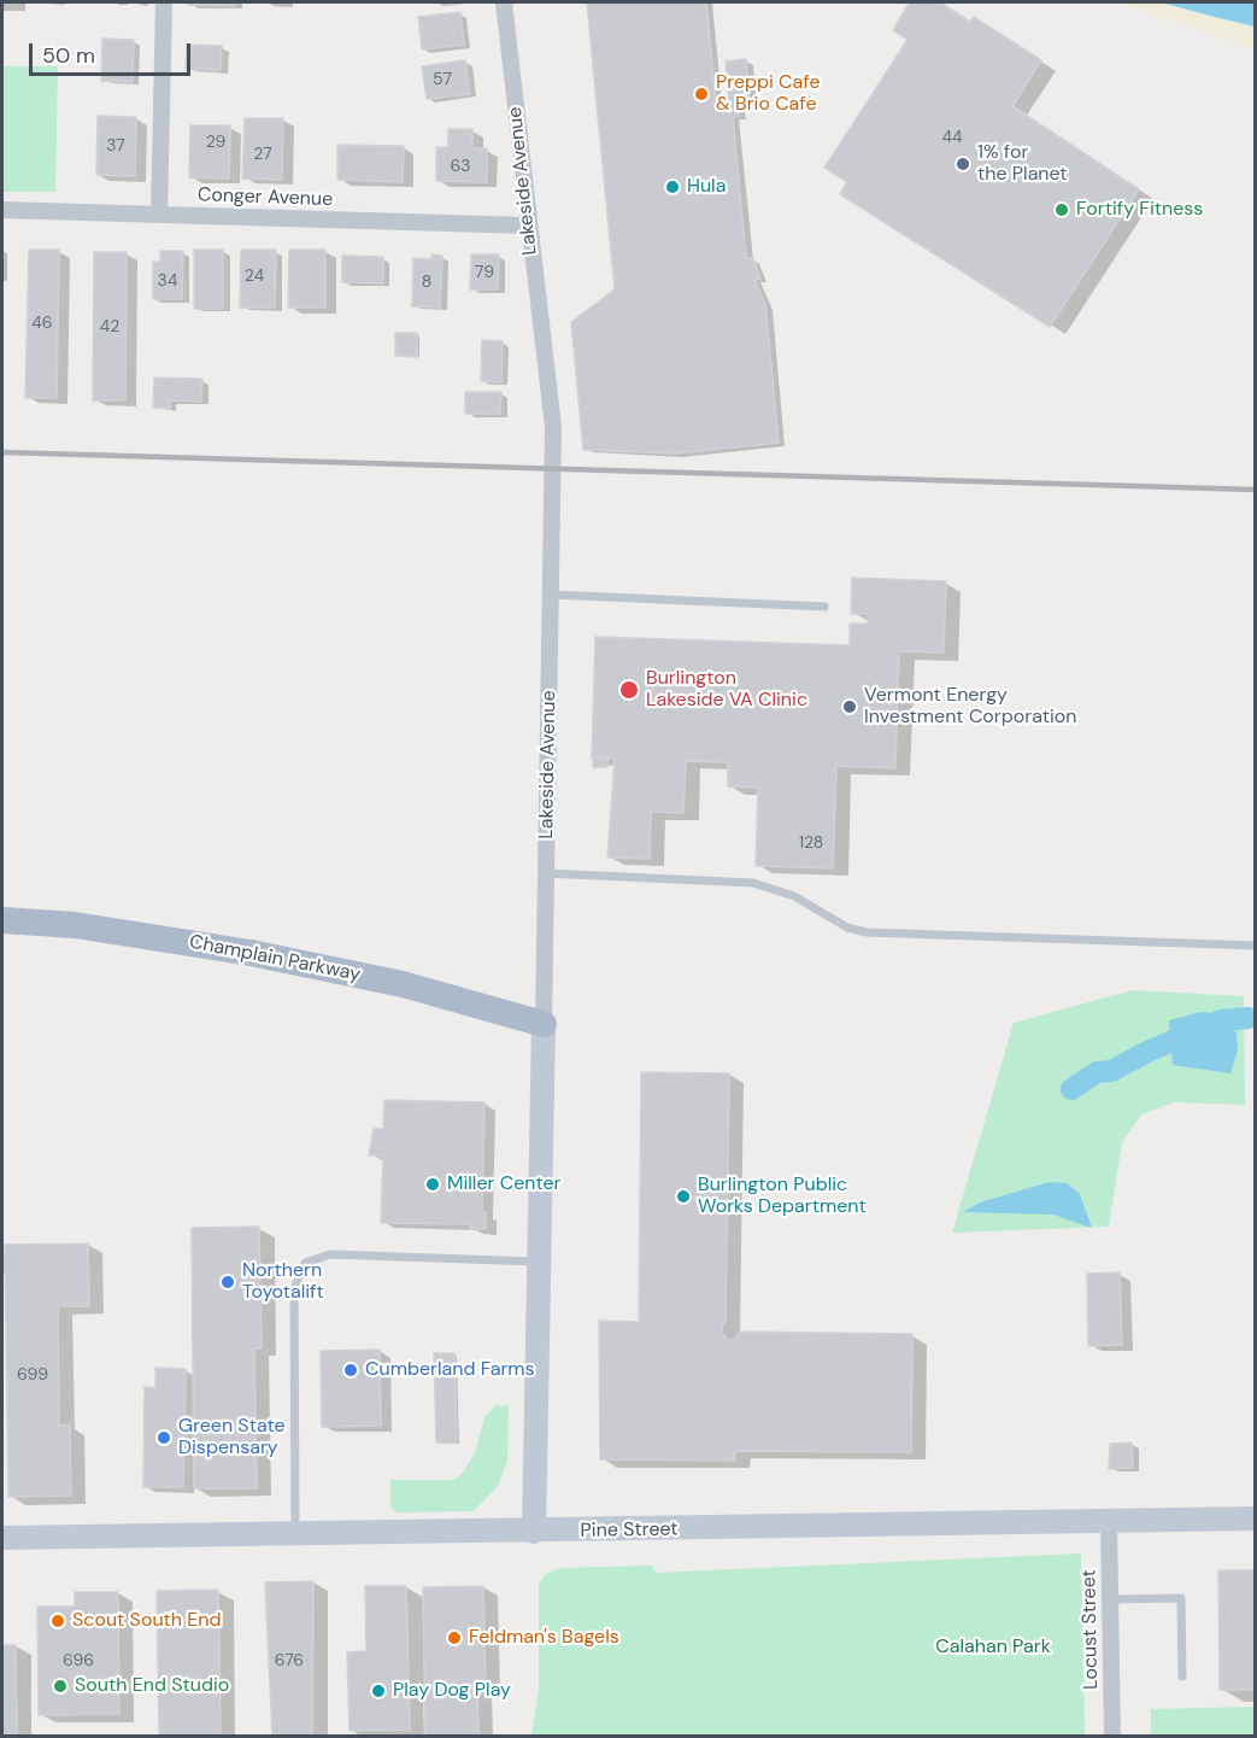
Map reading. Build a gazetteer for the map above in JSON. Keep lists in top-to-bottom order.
{
  "streets": {
    "main road": ["Lakeside Avenue", "Champlain Parkway", "Pine Street"],
    "street": ["Conger Avenue", "Locust Street"]
  },
  "crossings": [
    ["Lakeside Avenue", "Conger Avenue"],
    ["Lakeside Avenue", "Champlain Parkway"],
    ["Lakeside Avenue", "Pine Street"],
    ["Pine Street", "Locust Street"]
  ],
  "parks": ["Calahan Park"],
  "places": [
    "Preppi Cafe & Brio Cafe",
    "1% for the Planet",
    "Hula",
    "Fortify Fitness",
    "Burlington Lakeside VA Clinic",
    "Vermont Energy Investment Corporation",
    "Miller Center",
    "Burlington Public Works Department",
    "Northern Toyotalift",
    "Cumberland Farms",
    "Green State Dispensary",
    "Scout South End",
    "Feldman's Bagels",
    "South End Studio",
    "Play Dog Play"
  ],
  "house_numbers": [
    "57",
    "44",
    "29",
    "37",
    "27",
    "63",
    "79",
    "24",
    "34",
    "8",
    "46",
    "42",
    "128",
    "699",
    "696",
    "676"
  ],
  "scale_bar": "50 m"
}
